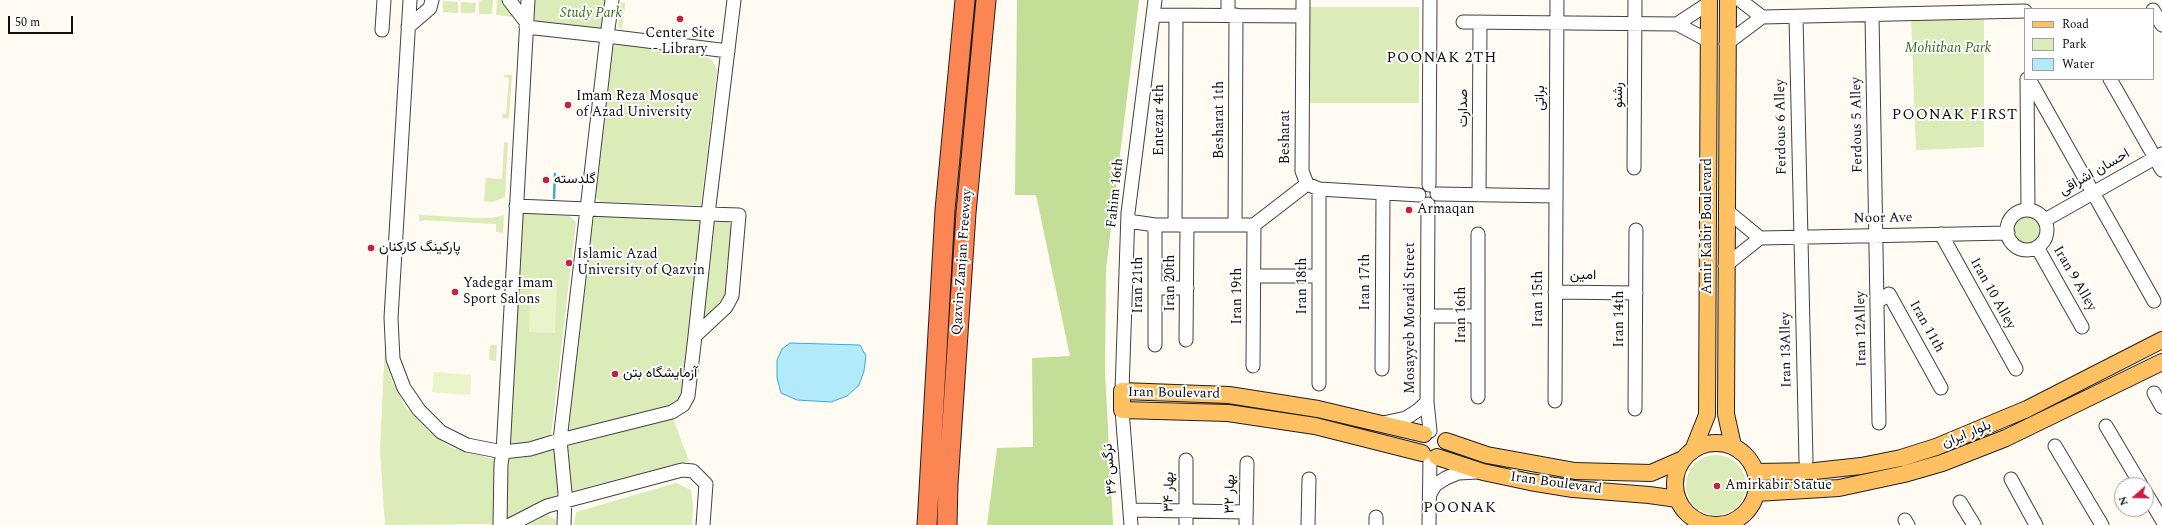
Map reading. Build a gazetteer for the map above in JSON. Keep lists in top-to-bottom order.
{
  "streets": {
    "highway": ["Qazvin-Zanjan Freeway"],
    "main road": ["Amir Kabir Boulevard", "Iran Boulevard", "بلوار ایران"],
    "street": [
      "رشنو",
      "براتی",
      "صدارت",
      "Entezar 4th",
      "Besharat 1th",
      "Ferdous 5 Alley",
      "Ferdous 6 Alley",
      "Besharat",
      "احسان اشراقی",
      "Fahim 16th",
      "Noor Ave",
      "امین",
      "Iran 9 Alley",
      "Iran 17th",
      "Iran 20th",
      "Iran 21th",
      "Iran 18th",
      "Iran 10 Alley",
      "Iran 19th",
      "Iran 15th",
      "Iran 16th",
      "Mosayyeb Moradi Street",
      "Iran 14th",
      "Iran 11th",
      "Iran 12Alley",
      "Iran 13Alley",
      "نرگس ۳۶",
      "بهار ۳۴",
      "بهار ۳۲"
    ]
  },
  "crossings": [
    ["براتی", "Iran 15th"],
    ["Entezar 4th", "Iran 20th"],
    ["Ferdous 5 Alley", "Noor Ave"],
    ["Ferdous 5 Alley", "Iran 12Alley"],
    ["Ferdous 6 Alley", "Noor Ave"],
    ["Ferdous 6 Alley", "Iran 13Alley"],
    ["احسان اشراقی", "Noor Ave"],
    ["احسان اشراقی", "Iran 9 Alley"],
    ["Fahim 16th", "Iran Boulevard"],
    ["Noor Ave", "Iran 9 Alley"],
    ["Noor Ave", "Iran 10 Alley"],
    ["Noor Ave", "Iran 12Alley"],
    ["Noor Ave", "Iran 13Alley"],
    ["Amir Kabir Boulevard", "Iran Boulevard"],
    ["Amir Kabir Boulevard", "بلوار ایران"],
    ["امین", "Iran 15th"],
    ["امین", "Iran 14th"],
    ["Mosayyeb Moradi Street", "Iran Boulevard"],
    ["Iran 11th", "Iran 12Alley"],
    ["Iran Boulevard", "بلوار ایران"],
    ["Iran Boulevard", "نرگس ۳۶"]
  ],
  "districts": ["POONAK 2TH", "POONAK FIRST", "POONAK"],
  "parks": ["Study Park", "Mohitban Park"],
  "places": [
    "Center Site - Library",
    "Imam Reza Mosque of Azad University",
    "گلدسته",
    "Armaqan",
    "پارکینگ کارکنان",
    "Islamic Azad University of Qazvin",
    "Yadegar Imam Sport Salons",
    "آزمایشگاه بتن",
    "Amirkabir Statue"
  ],
  "legend": ["Road", "Park", "Water"],
  "scale_bar": "50 m",
  "north": "left"
}
